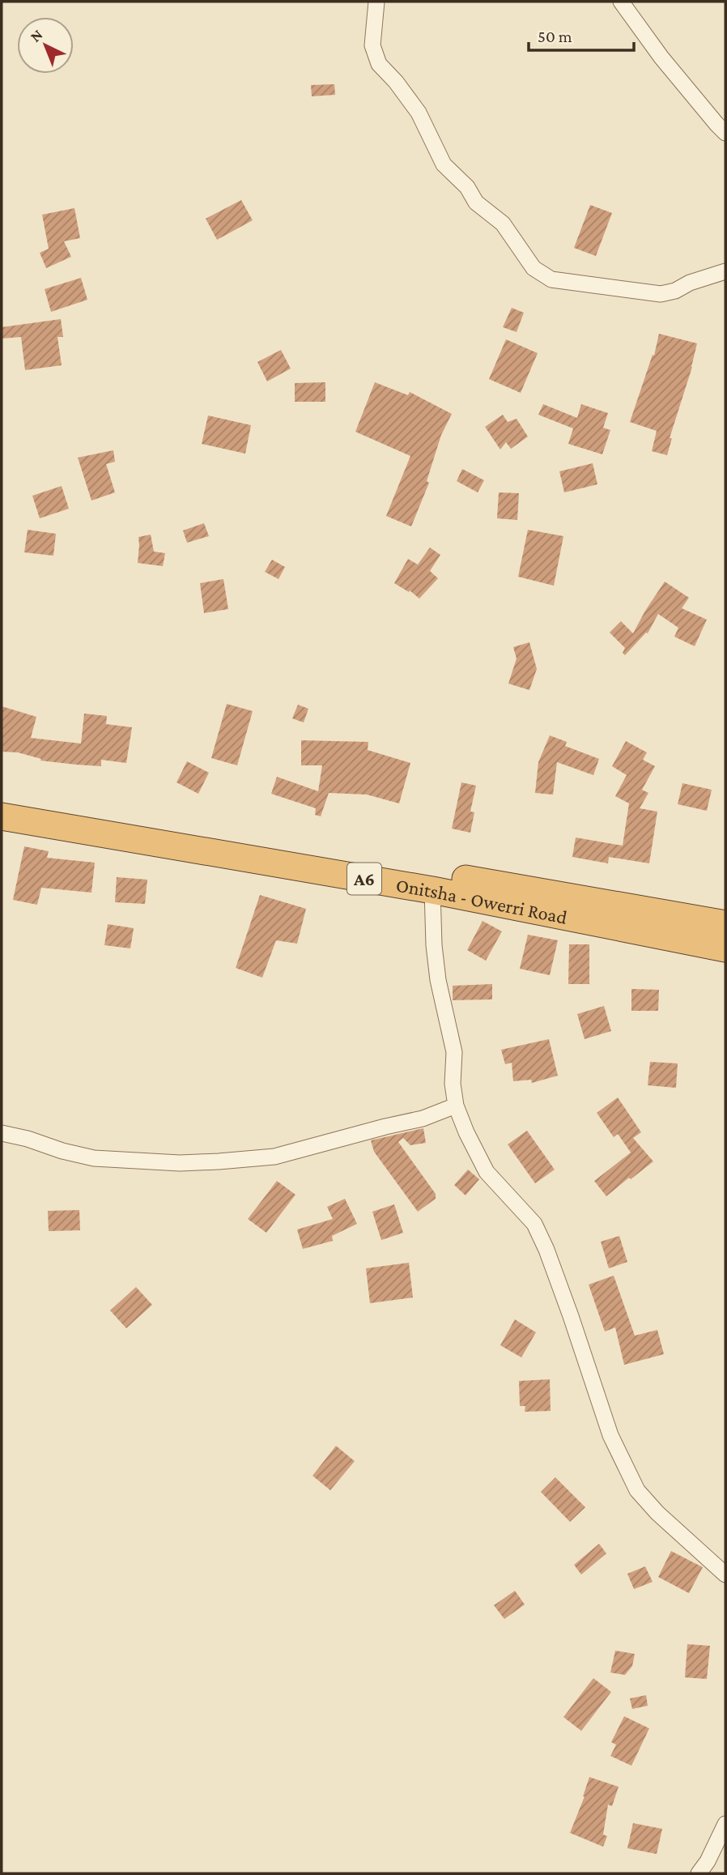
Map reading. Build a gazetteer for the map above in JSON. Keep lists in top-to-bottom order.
{
  "streets": {
    "highway": ["A6", "Onitsha - Owerri Road"]
  },
  "scale_bar": "50 m",
  "north": "top left"
}
